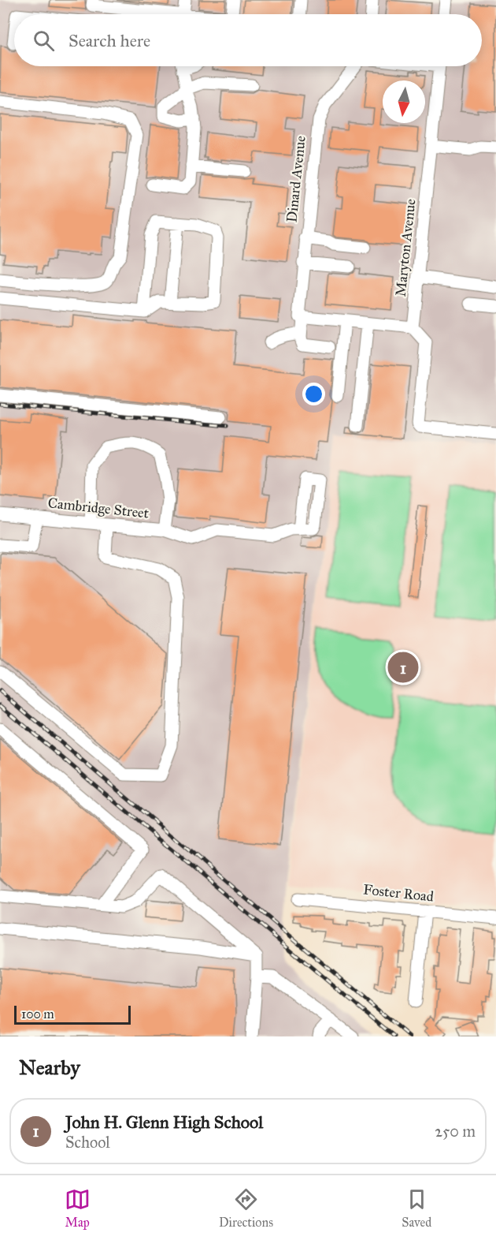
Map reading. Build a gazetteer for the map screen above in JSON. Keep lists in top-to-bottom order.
{
  "streets": {
    "street": [
      "Dinard Avenue",
      "Maryton Avenue",
      "Cambridge Street",
      "Foster Road"
    ]
  },
  "scale_bar": "100 m",
  "north": "bottom",
  "page": {
    "search": "Search here",
    "pins": "1",
    "scale": "100 m",
    "heading": "Nearby",
    "list": [
      {
        "mark": "1",
        "name": "John H. Glenn High School",
        "note": "School",
        "value": "250 m"
      }
    ],
    "nav": ["Map", "Directions", "Saved"]
  }
}
